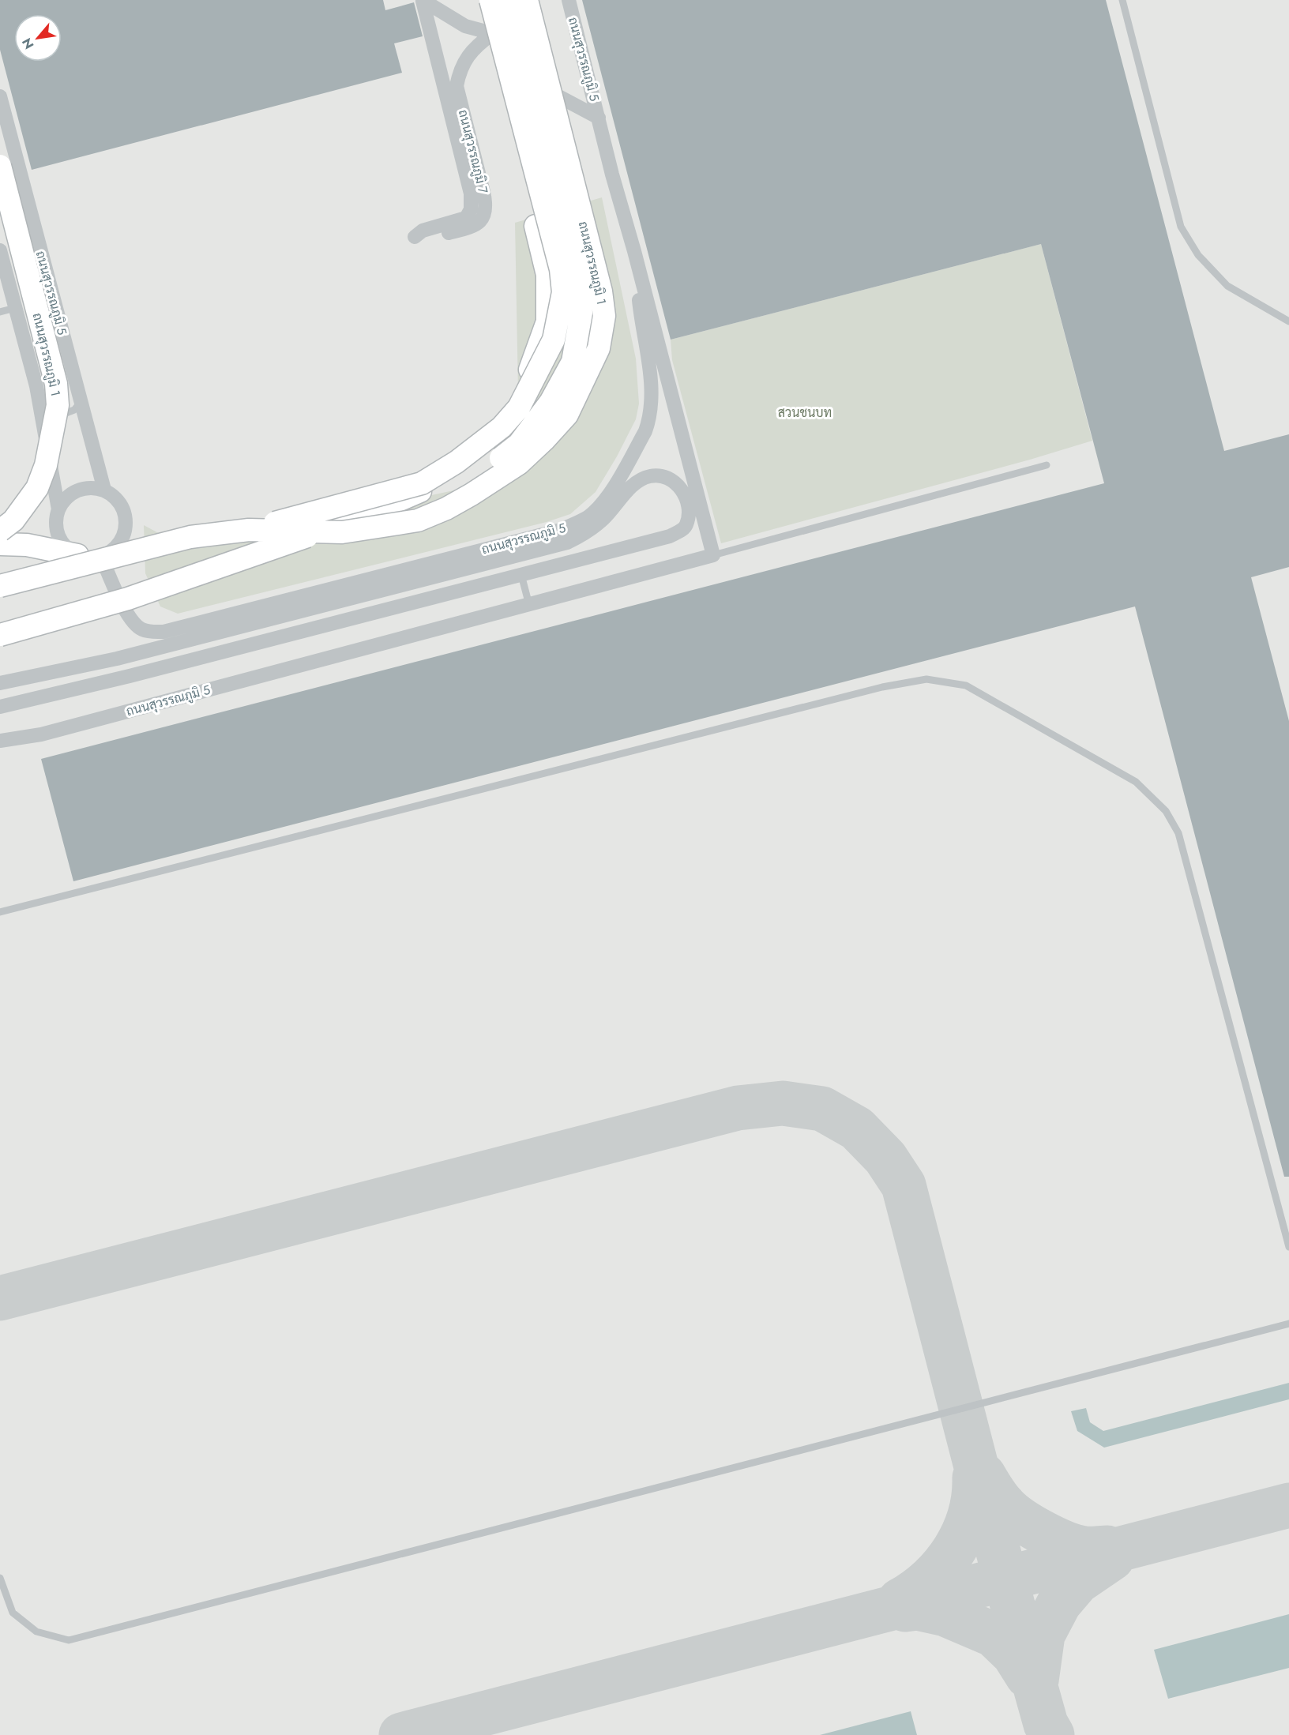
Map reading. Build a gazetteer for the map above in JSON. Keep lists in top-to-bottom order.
{
  "streets": {
    "highway": ["ถนนสุวรรณภูมิ 1"],
    "street": ["ถนนสุวรรณภูมิ 5", "ถนนสุวรรณภูมิ 7"]
  },
  "parks": ["สวนชนบท"],
  "north": "bottom left"
}
